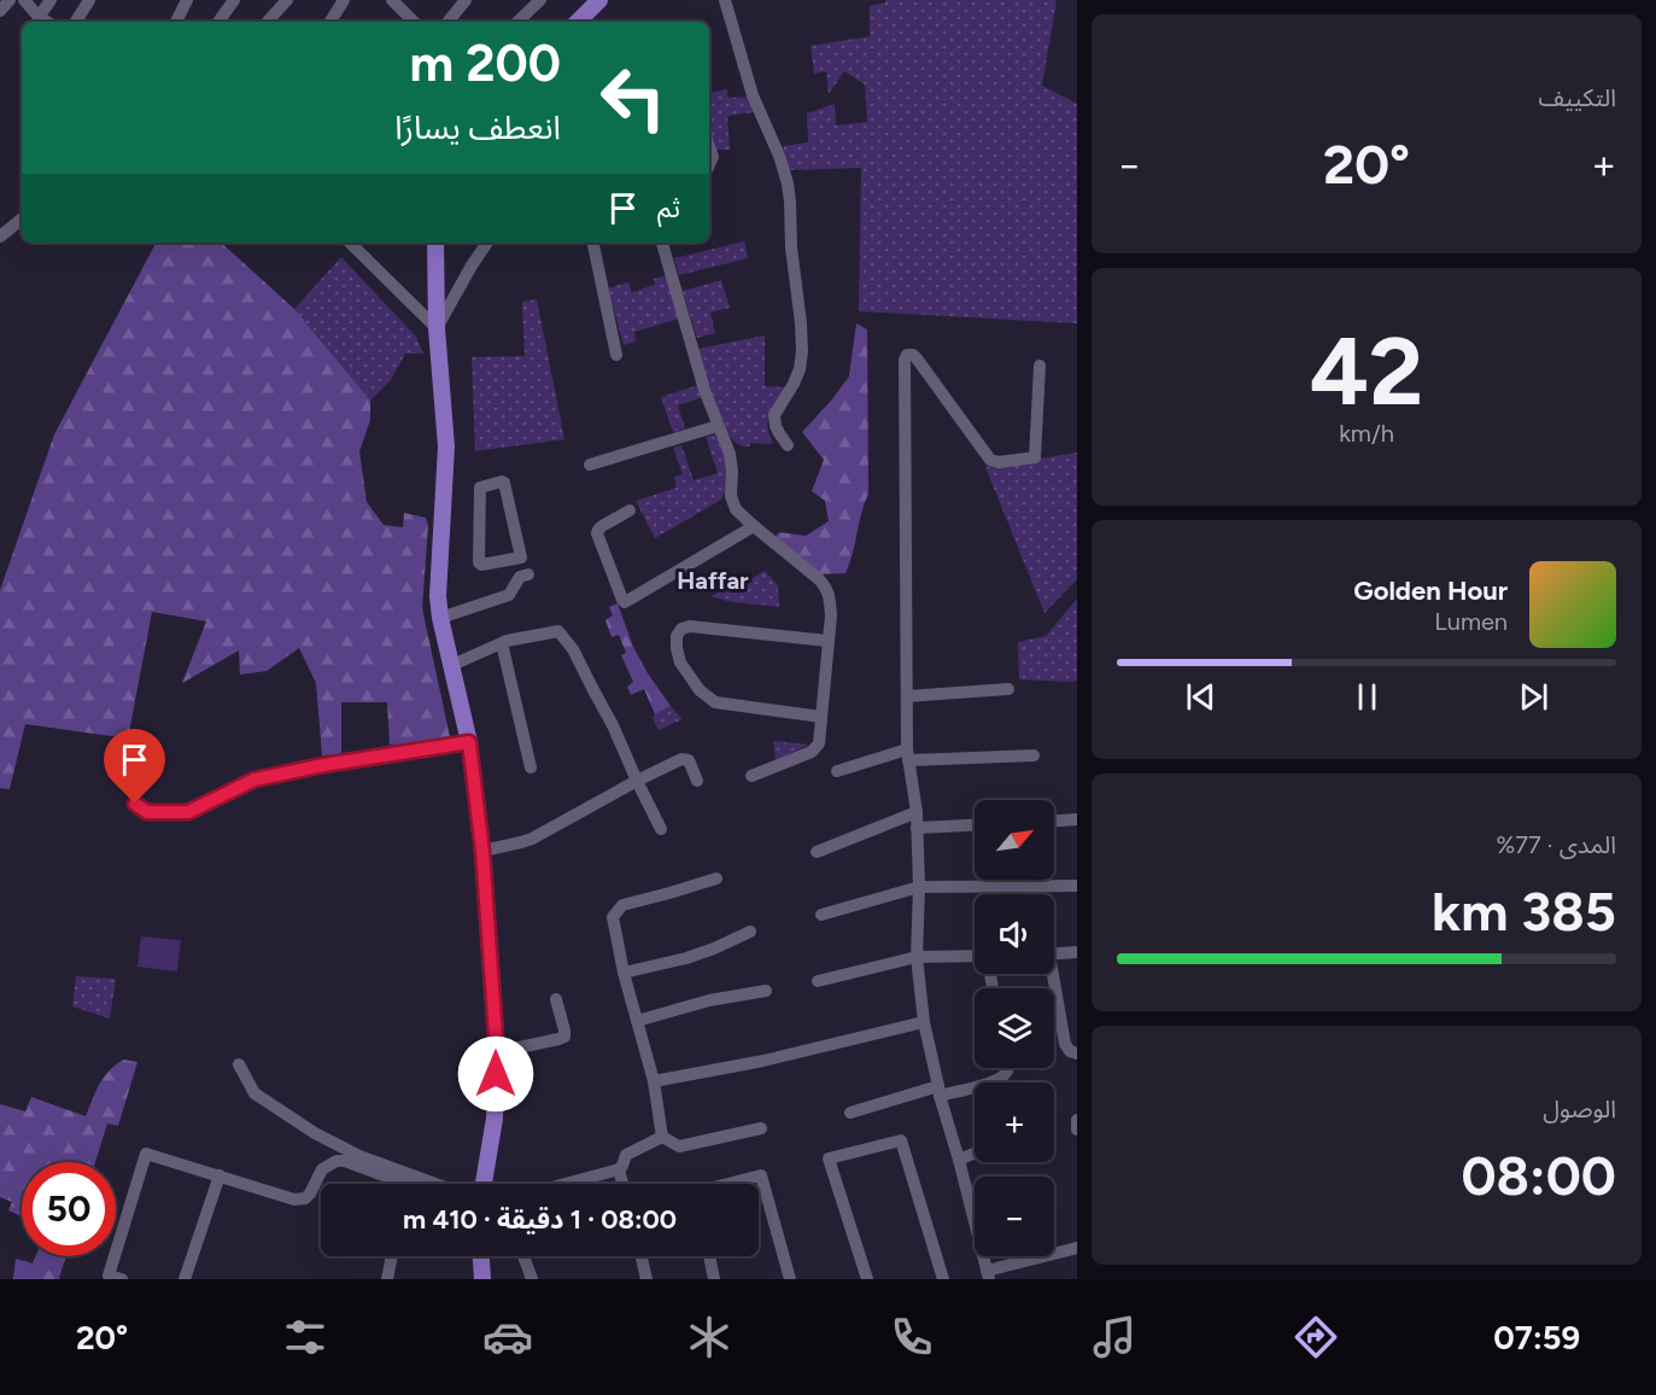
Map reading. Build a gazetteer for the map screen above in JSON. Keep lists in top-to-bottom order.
{
  "districts": ["Haffar"],
  "north": "top right",
  "page": {
    "tile": [
      "التكييف",
      ["42", "km/h"],
      ["المدى · 77%", "385 km"],
      ["الوصول", "08:00"]
    ],
    "turn": ["200 m", "انعطف يسارًا"],
    "heat": ["−", "20°", "+"],
    "then": "ثم",
    "song": ["Golden Hour", "Lumen"],
    "map_buttons": ["+", "−"],
    "limit": "50",
    "trip": "08:00 · 1 دقيقة · 410 m",
    "tabs": ["07:59", "20°"]
  }
}
